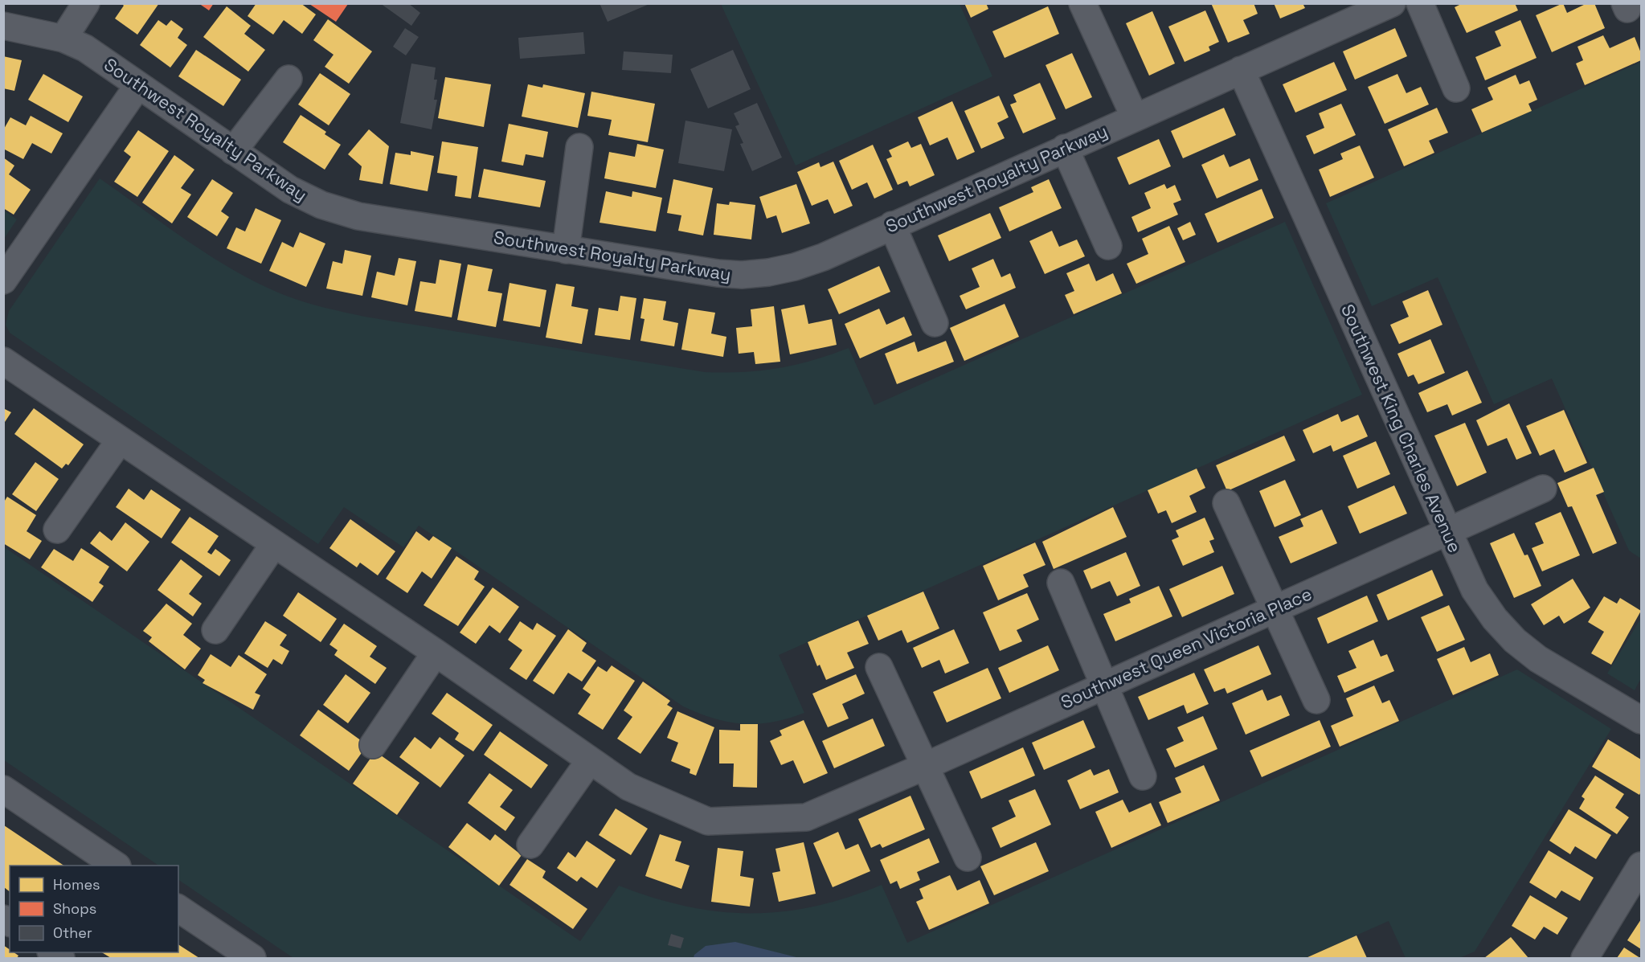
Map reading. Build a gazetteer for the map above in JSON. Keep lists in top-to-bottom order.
{
  "streets": {
    "street": ["Southwest Royalty Parkway", "Southwest King Charles Avenue", "Southwest Queen Victoria Place"]
  },
  "crossings": [
    ["Southwest Royalty Parkway", "Southwest King Charles Avenue"],
    ["Southwest King Charles Avenue", "Southwest Queen Victoria Place"]
  ],
  "legend": ["Homes", "Shops", "Other"]
}
